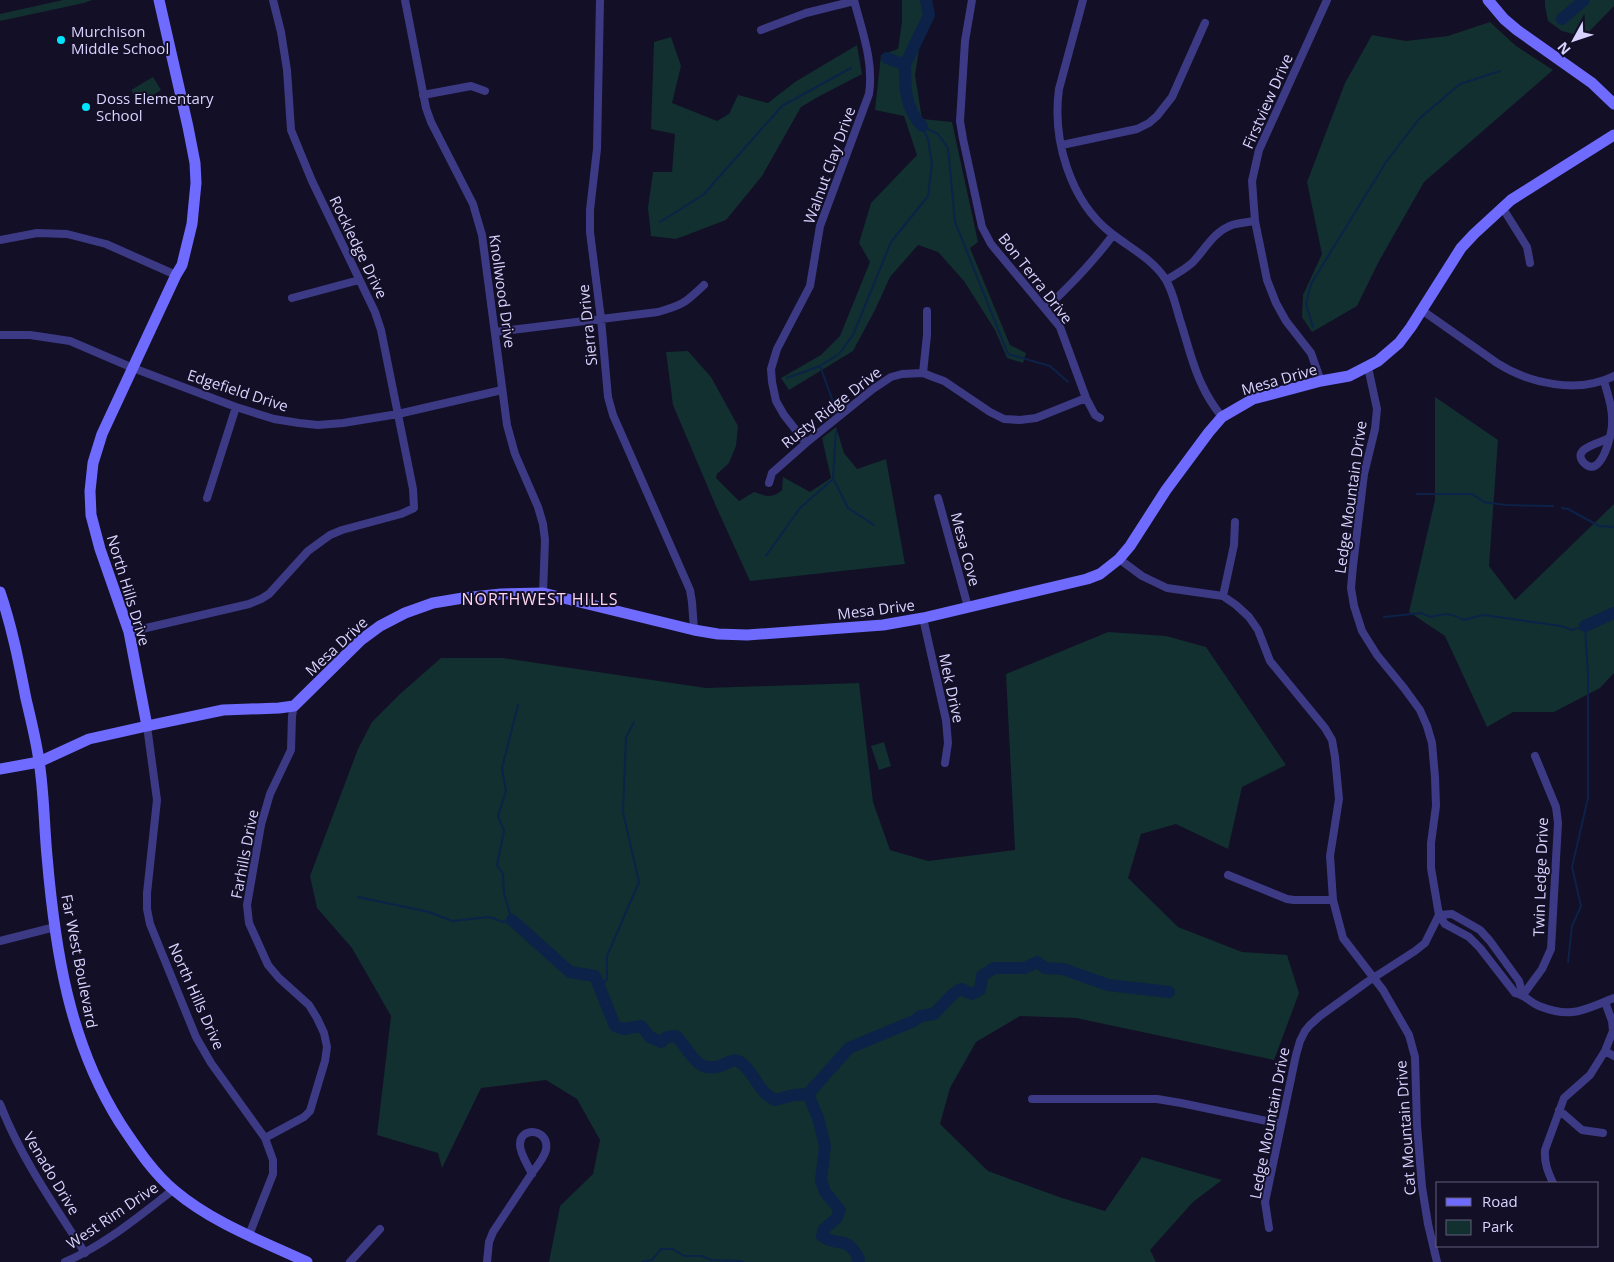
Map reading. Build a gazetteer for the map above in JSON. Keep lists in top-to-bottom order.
{
  "streets": {
    "street": [
      "Firstview Drive",
      "Walnut Clay Drive",
      "Rockledge Drive",
      "Bon Terra Drive",
      "Knollwood Drive",
      "Sierra Drive",
      "Mesa Drive",
      "Edgefield Drive",
      "Rusty Ridge Drive",
      "Ledge Mountain Drive",
      "Mesa Cove",
      "North Hills Drive",
      "Mek Drive",
      "Farhills Drive",
      "Twin Ledge Drive",
      "Far West Boulevard",
      "Cat Mountain Drive",
      "Venado Drive",
      "West Rim Drive"
    ]
  },
  "crossings": [
    ["Firstview Drive", "Mesa Drive"],
    ["Walnut Clay Drive", "Rusty Ridge Drive"],
    ["Rockledge Drive", "Edgefield Drive"],
    ["Rockledge Drive", "North Hills Drive"],
    ["Bon Terra Drive", "Rusty Ridge Drive"],
    ["Knollwood Drive", "Mesa Drive"],
    ["Knollwood Drive", "Edgefield Drive"],
    ["Sierra Drive", "Mesa Drive"],
    ["Mesa Drive", "Ledge Mountain Drive"],
    ["Mesa Drive", "Mesa Cove"],
    ["Mesa Drive", "Mek Drive"],
    ["Mesa Drive", "Farhills Drive"],
    ["Mesa Drive", "Cat Mountain Drive"],
    ["Edgefield Drive", "North Hills Drive"],
    ["Ledge Mountain Drive", "Cat Mountain Drive"],
    ["North Hills Drive", "Farhills Drive"],
    ["North Hills Drive", "Far West Boulevard"],
    ["Far West Boulevard", "West Rim Drive"],
    ["Venado Drive", "West Rim Drive"]
  ],
  "districts": ["NORTHWEST HILLS"],
  "places": ["Murchison Middle School", "Doss Elementary School"],
  "legend": ["Road", "Park"],
  "north": "bottom left"
}
